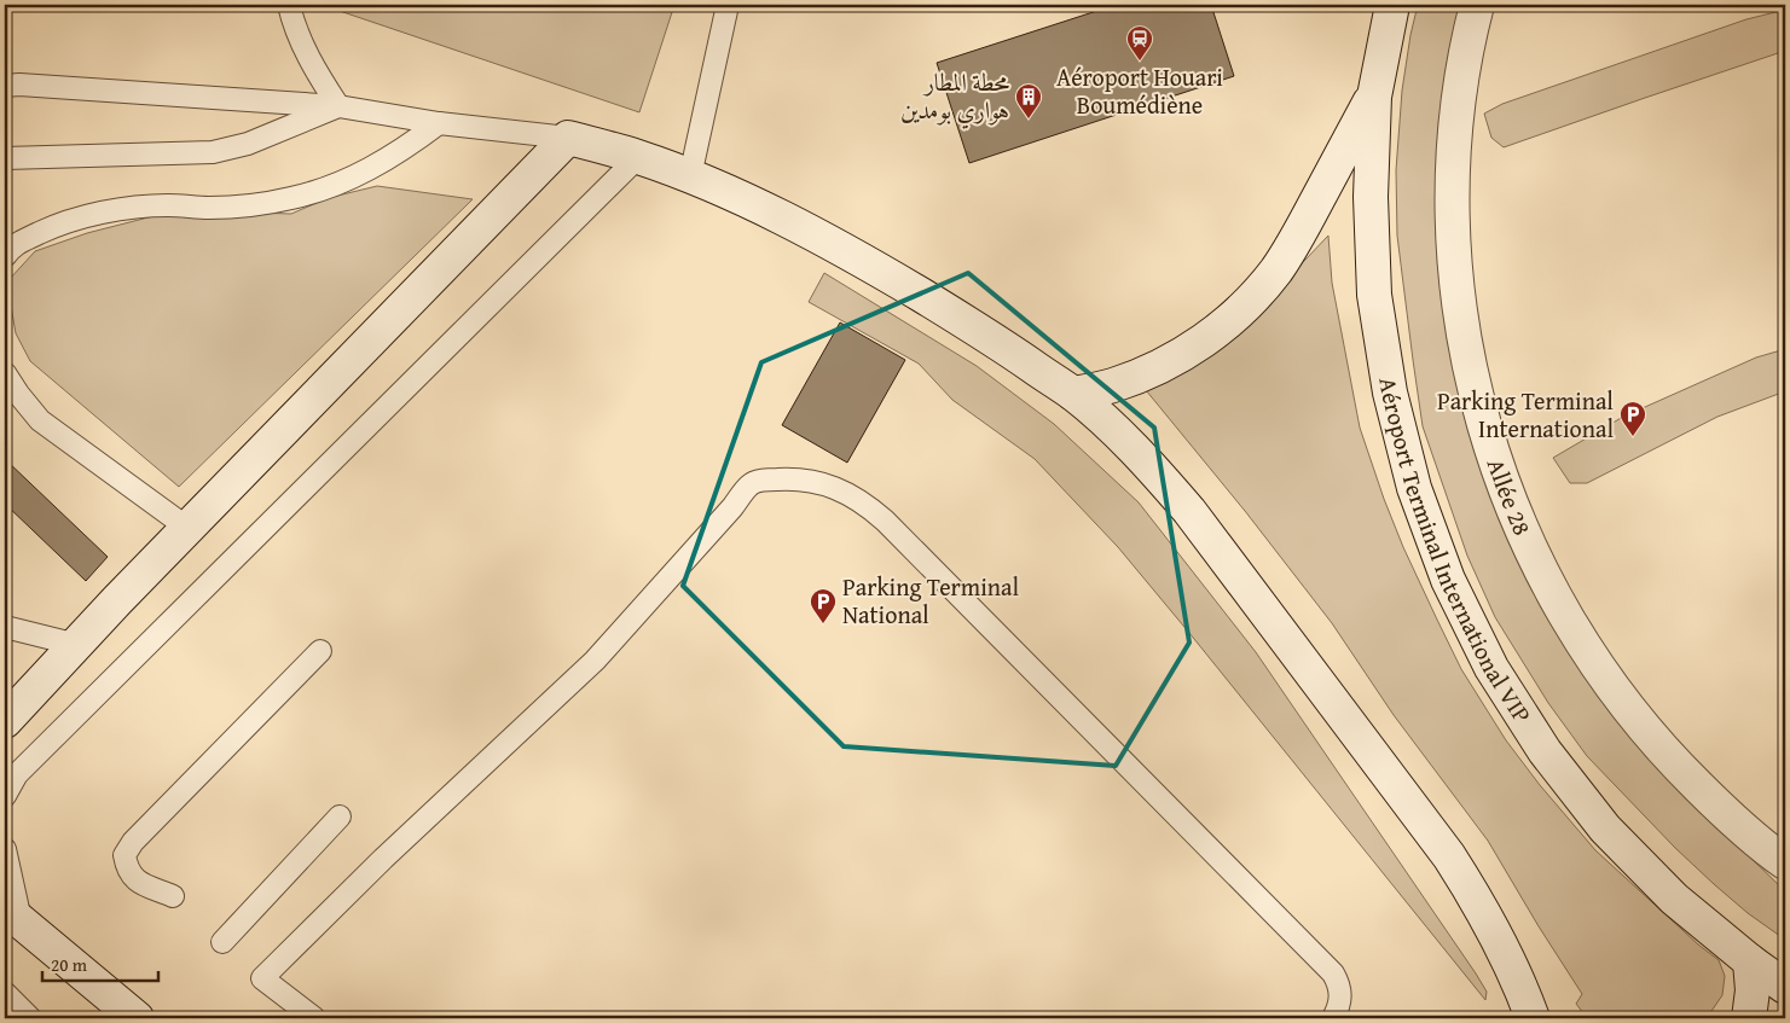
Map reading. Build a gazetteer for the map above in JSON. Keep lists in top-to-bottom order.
{
  "streets": {
    "street": ["Allée 28", "Aéroport Terminal International VIP"]
  },
  "places": {
    "station": ["Aéroport Houari Boumédiène"],
    "building": ["محطة المطار هواري بومدين"],
    "parking": ["Parking Terminal International", "Parking Terminal National"]
  },
  "scale_bar": "20 m"
}
